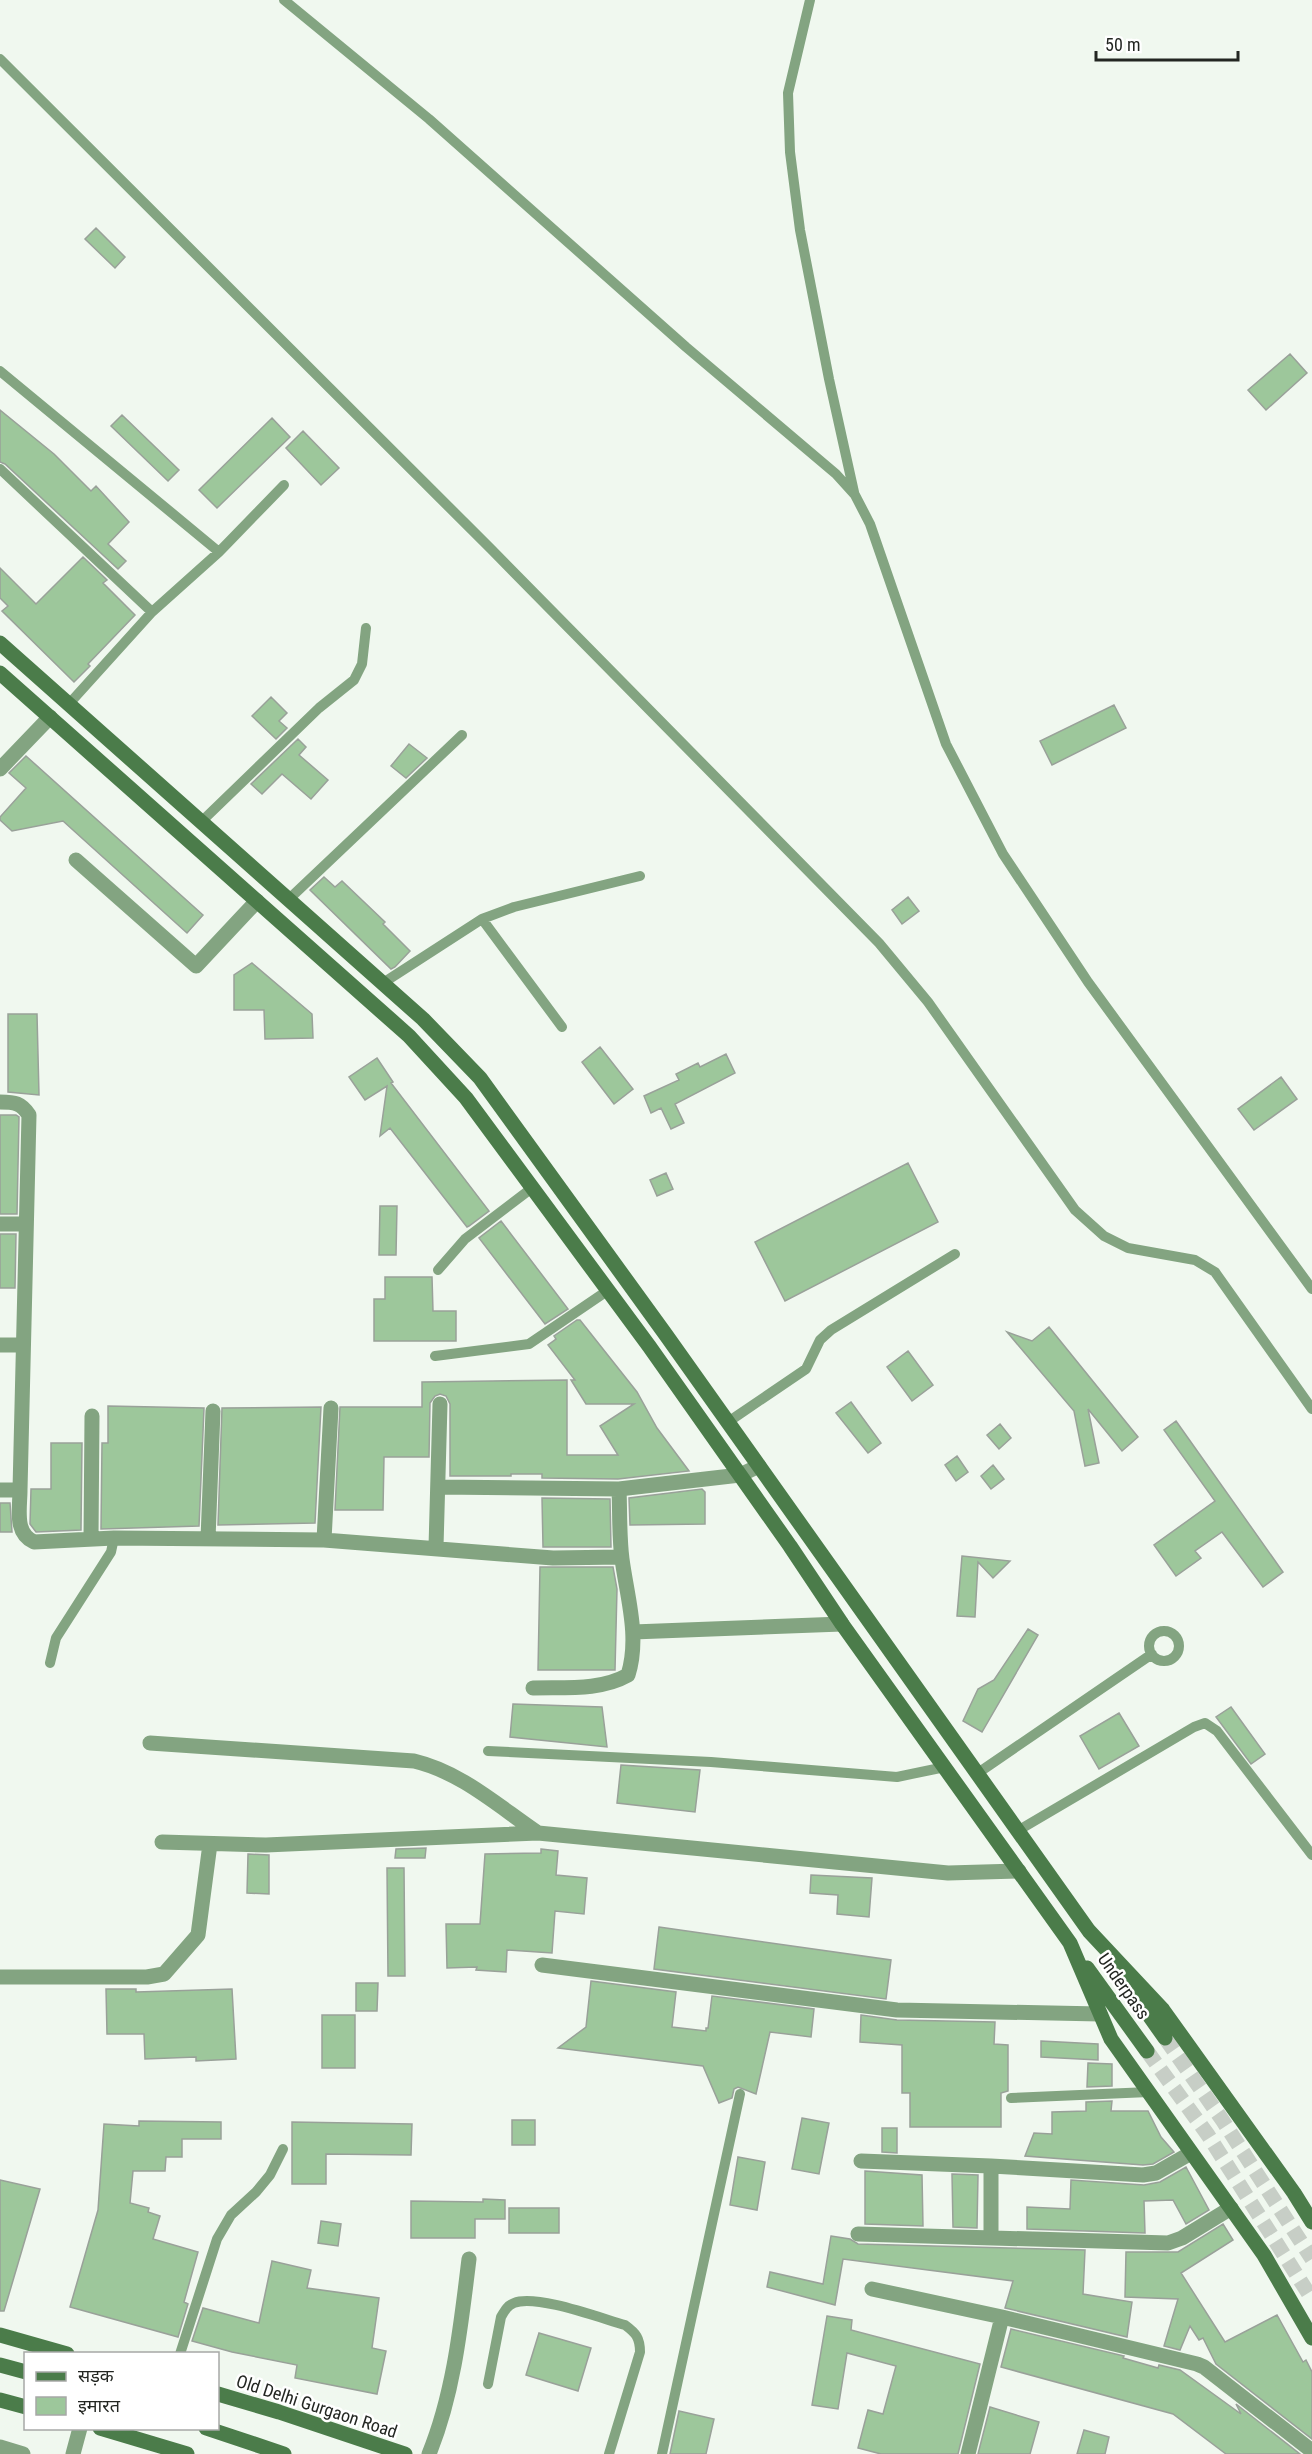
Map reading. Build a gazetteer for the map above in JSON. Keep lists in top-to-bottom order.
{
  "streets": {
    "main road": ["Underpass", "Old Delhi Gurgaon Road"]
  },
  "legend": ["सड़क", "इमारत"],
  "scale_bar": "50 m"
}
